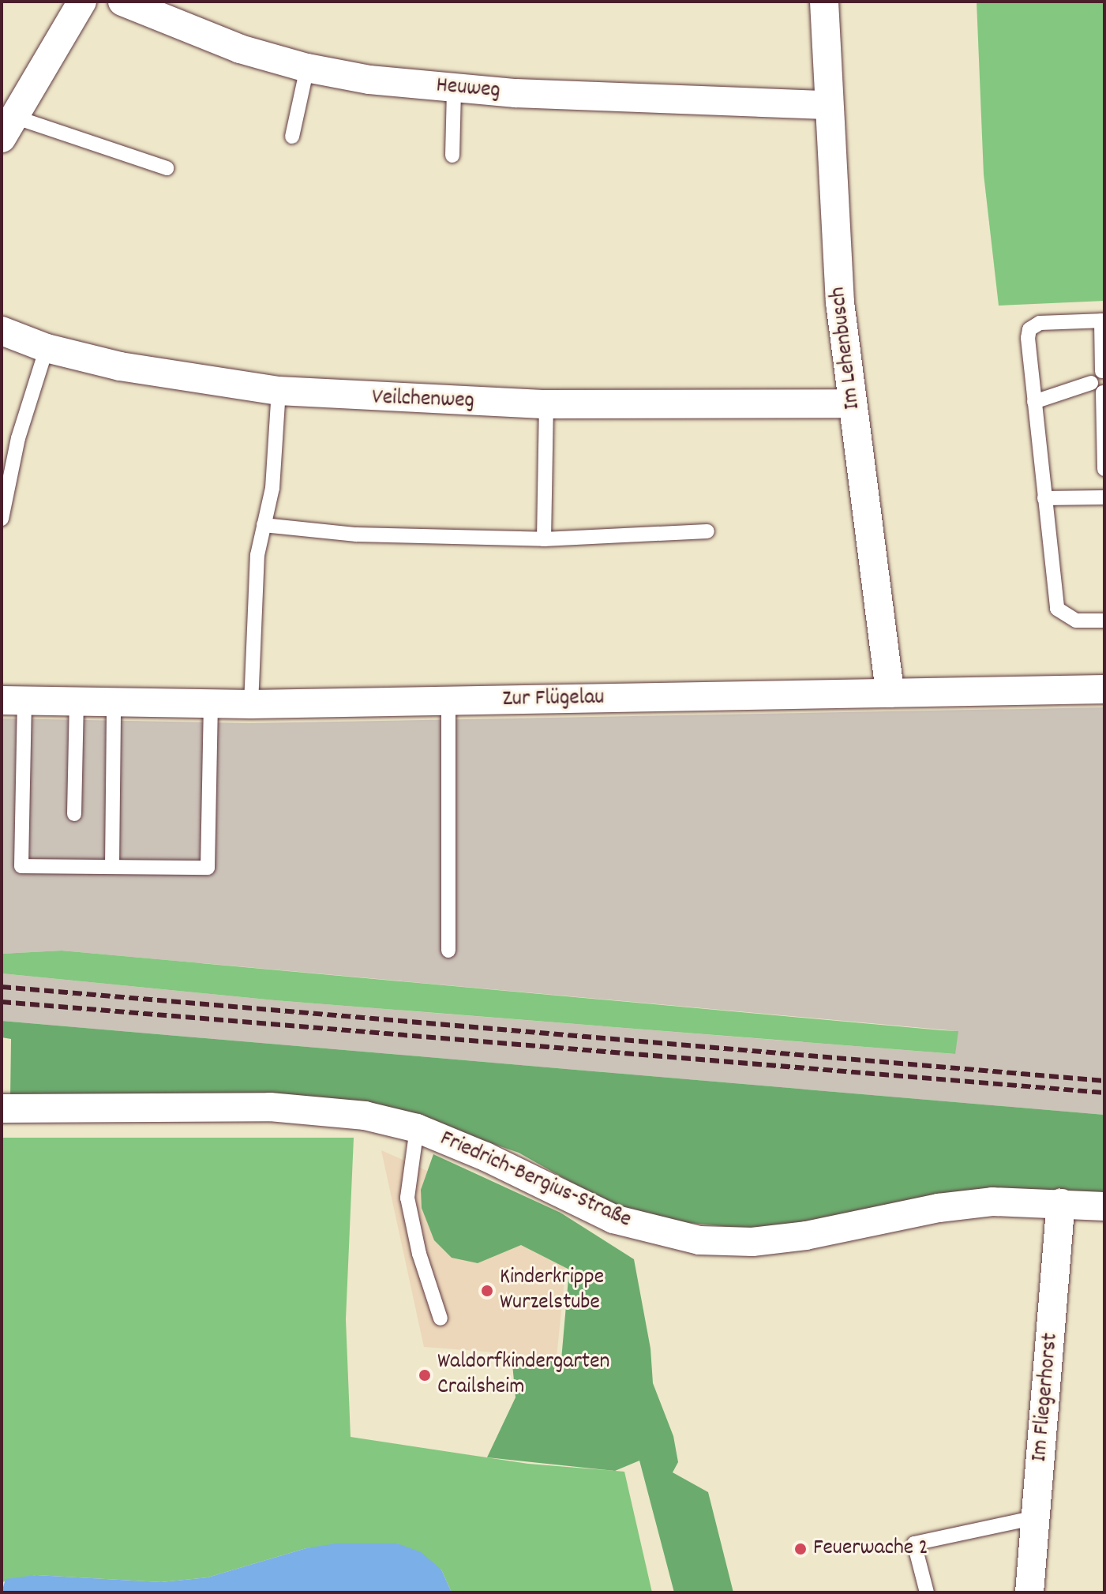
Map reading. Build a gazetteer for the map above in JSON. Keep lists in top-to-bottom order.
{
  "streets": {
    "street": [
      "Heuweg",
      "Im Lehenbusch",
      "Veilchenweg",
      "Zur Flügelau",
      "Friedrich-Bergius-Straße",
      "Im Fliegerhorst"
    ]
  },
  "crossings": [
    ["Heuweg", "Im Lehenbusch"],
    ["Im Lehenbusch", "Veilchenweg"],
    ["Im Lehenbusch", "Zur Flügelau"],
    ["Friedrich-Bergius-Straße", "Im Fliegerhorst"]
  ],
  "places": ["Kinderkrippe Wurzelstube", "Waldorfkindergarten Crailsheim", "Feuerwache 2"]
}
